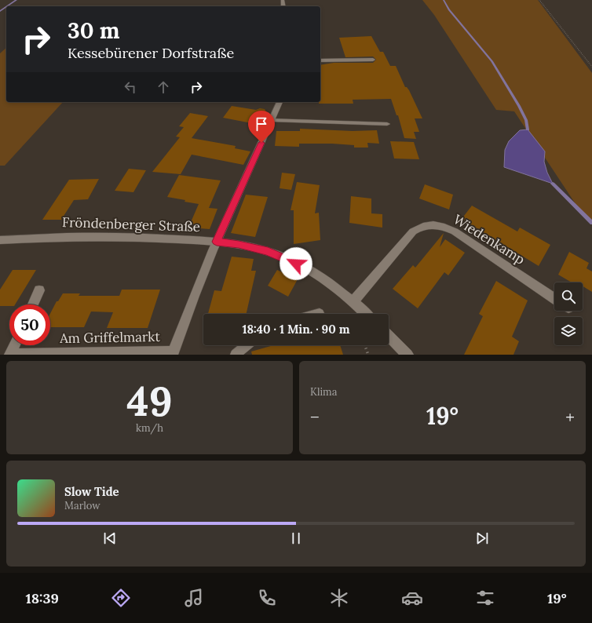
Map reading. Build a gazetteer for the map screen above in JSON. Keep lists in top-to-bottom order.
{
  "streets": {
    "street": ["Fröndenberger Straße", "Wiedenkamp", "Am Griffelmarkt"]
  },
  "crossings": [
    ["Fröndenberger Straße", "Wiedenkamp"]
  ],
  "page": {
    "turn": ["30 m", "Kessebürener Dorfstraße"],
    "limit": "50",
    "trip": "18:40 · 1 Min. · 90 m",
    "tile": [
      ["49", "km/h"],
      "Klima"
    ],
    "heat": ["−", "19°", "+"],
    "song": ["Slow Tide", "Marlow"],
    "tabs": ["18:39", "19°"]
  }
}
